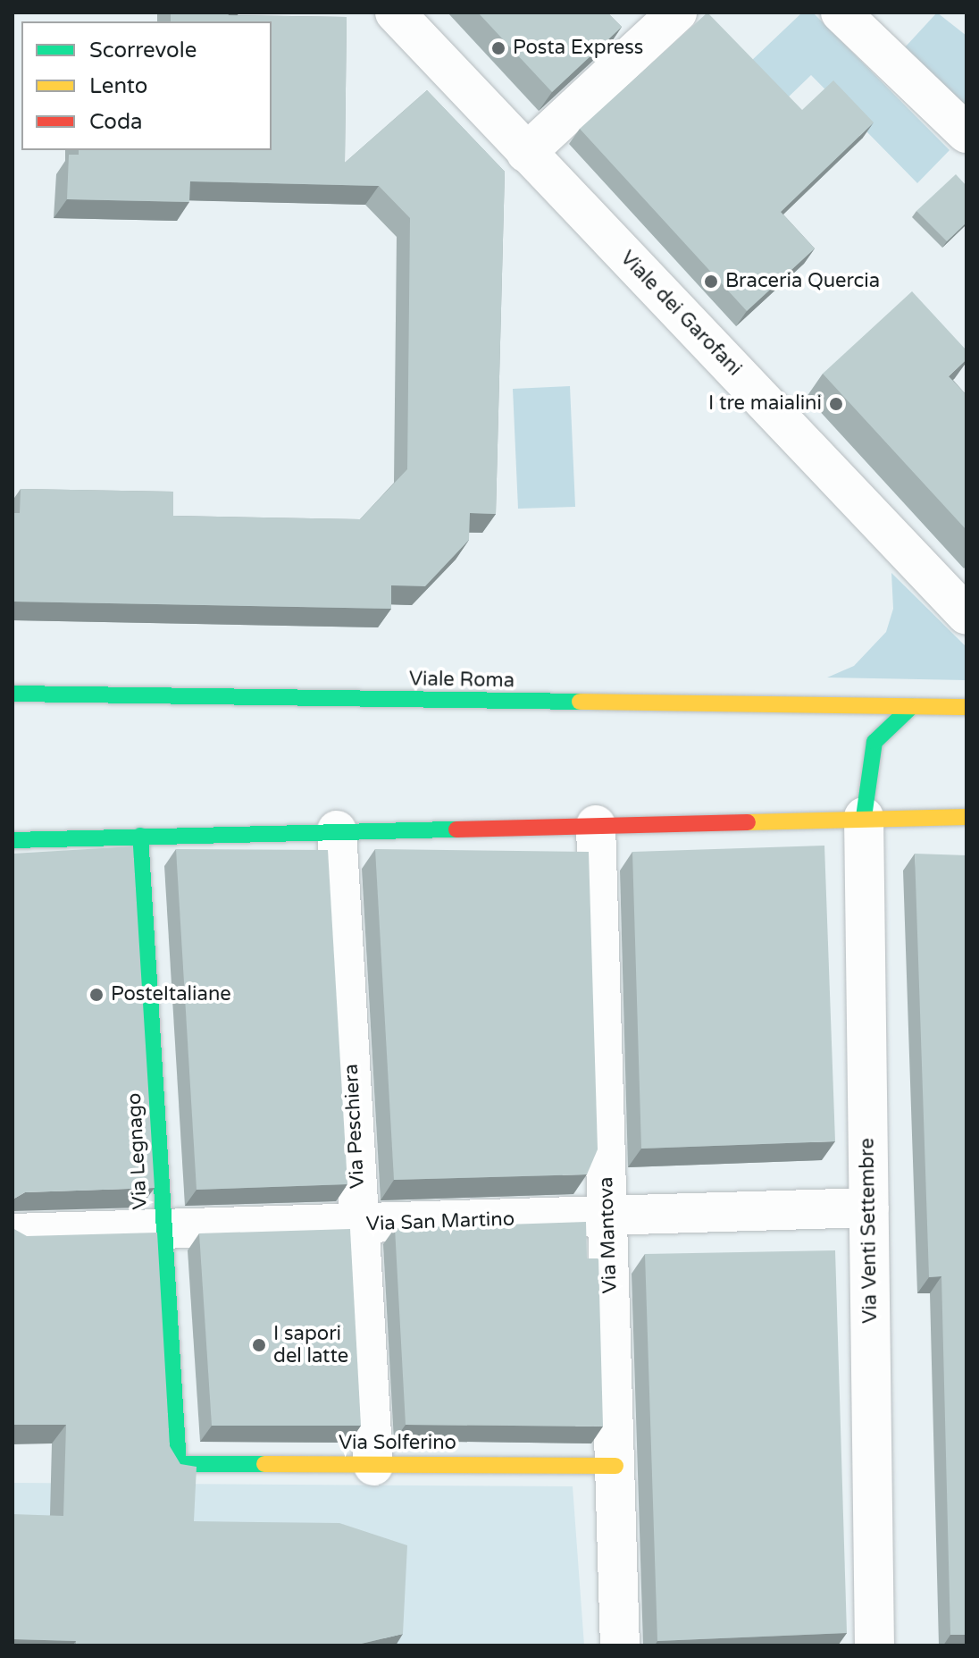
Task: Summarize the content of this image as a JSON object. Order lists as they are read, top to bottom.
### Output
{
  "streets": {
    "street": [
      "Viale dei Garofani",
      "Viale Roma",
      "Via Peschiera",
      "Via Legnago",
      "Via San Martino",
      "Via Venti Settembre",
      "Via Mantova",
      "Via Solferino"
    ]
  },
  "crossings": [
    ["Via Peschiera", "Via San Martino"],
    ["Via Peschiera", "Via Solferino"],
    ["Via Legnago", "Via San Martino"],
    ["Via Legnago", "Via Solferino"],
    ["Via San Martino", "Via Venti Settembre"],
    ["Via San Martino", "Via Mantova"],
    ["Via Mantova", "Via Solferino"]
  ],
  "places": [
    "Posta Express",
    "Braceria Quercia",
    "I tre maialini",
    "PosteItaliane",
    "I sapori del latte"
  ],
  "legend": ["Scorrevole", "Lento", "Coda"]
}
